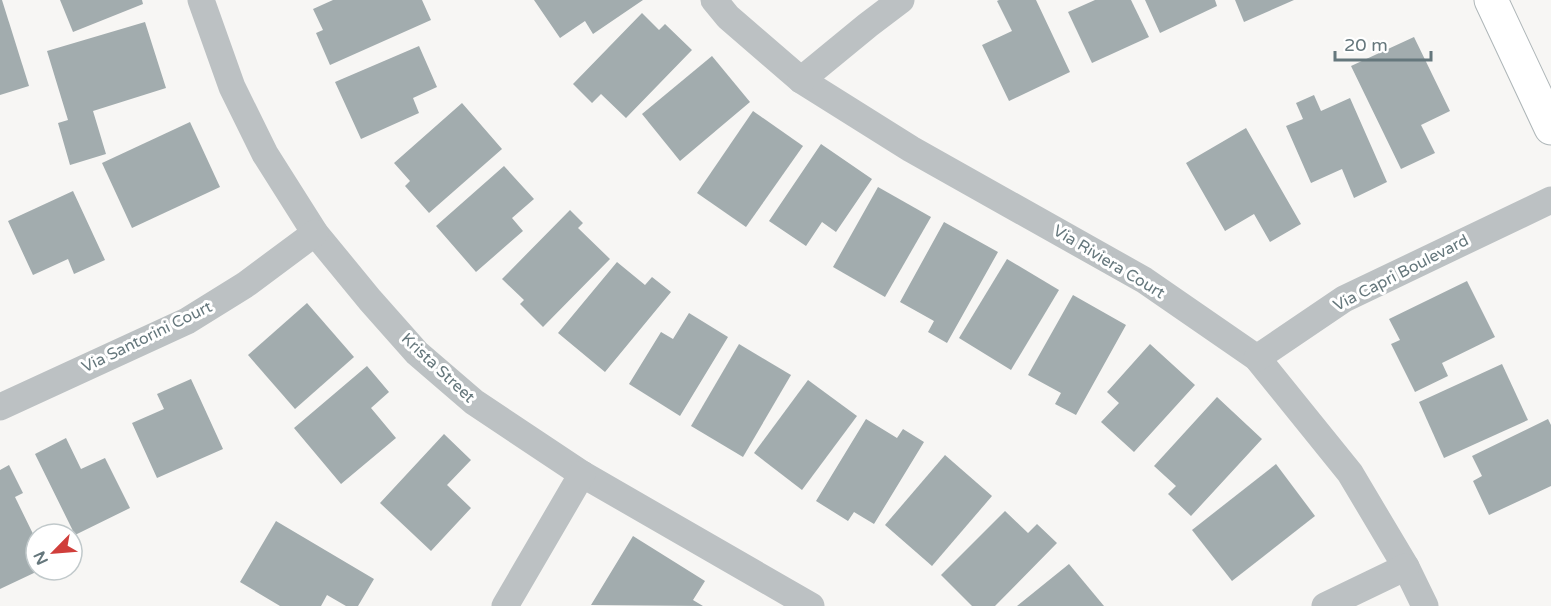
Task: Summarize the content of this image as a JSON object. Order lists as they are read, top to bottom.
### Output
{
  "streets": {
    "street": [
      "Via Riviera Court",
      "Via Capri Boulevard",
      "Via Santorini Court",
      "Krista Street"
    ]
  },
  "crossings": [
    ["Via Riviera Court", "Via Capri Boulevard"],
    ["Via Santorini Court", "Krista Street"]
  ],
  "scale_bar": "20 m",
  "north": "bottom left"
}
